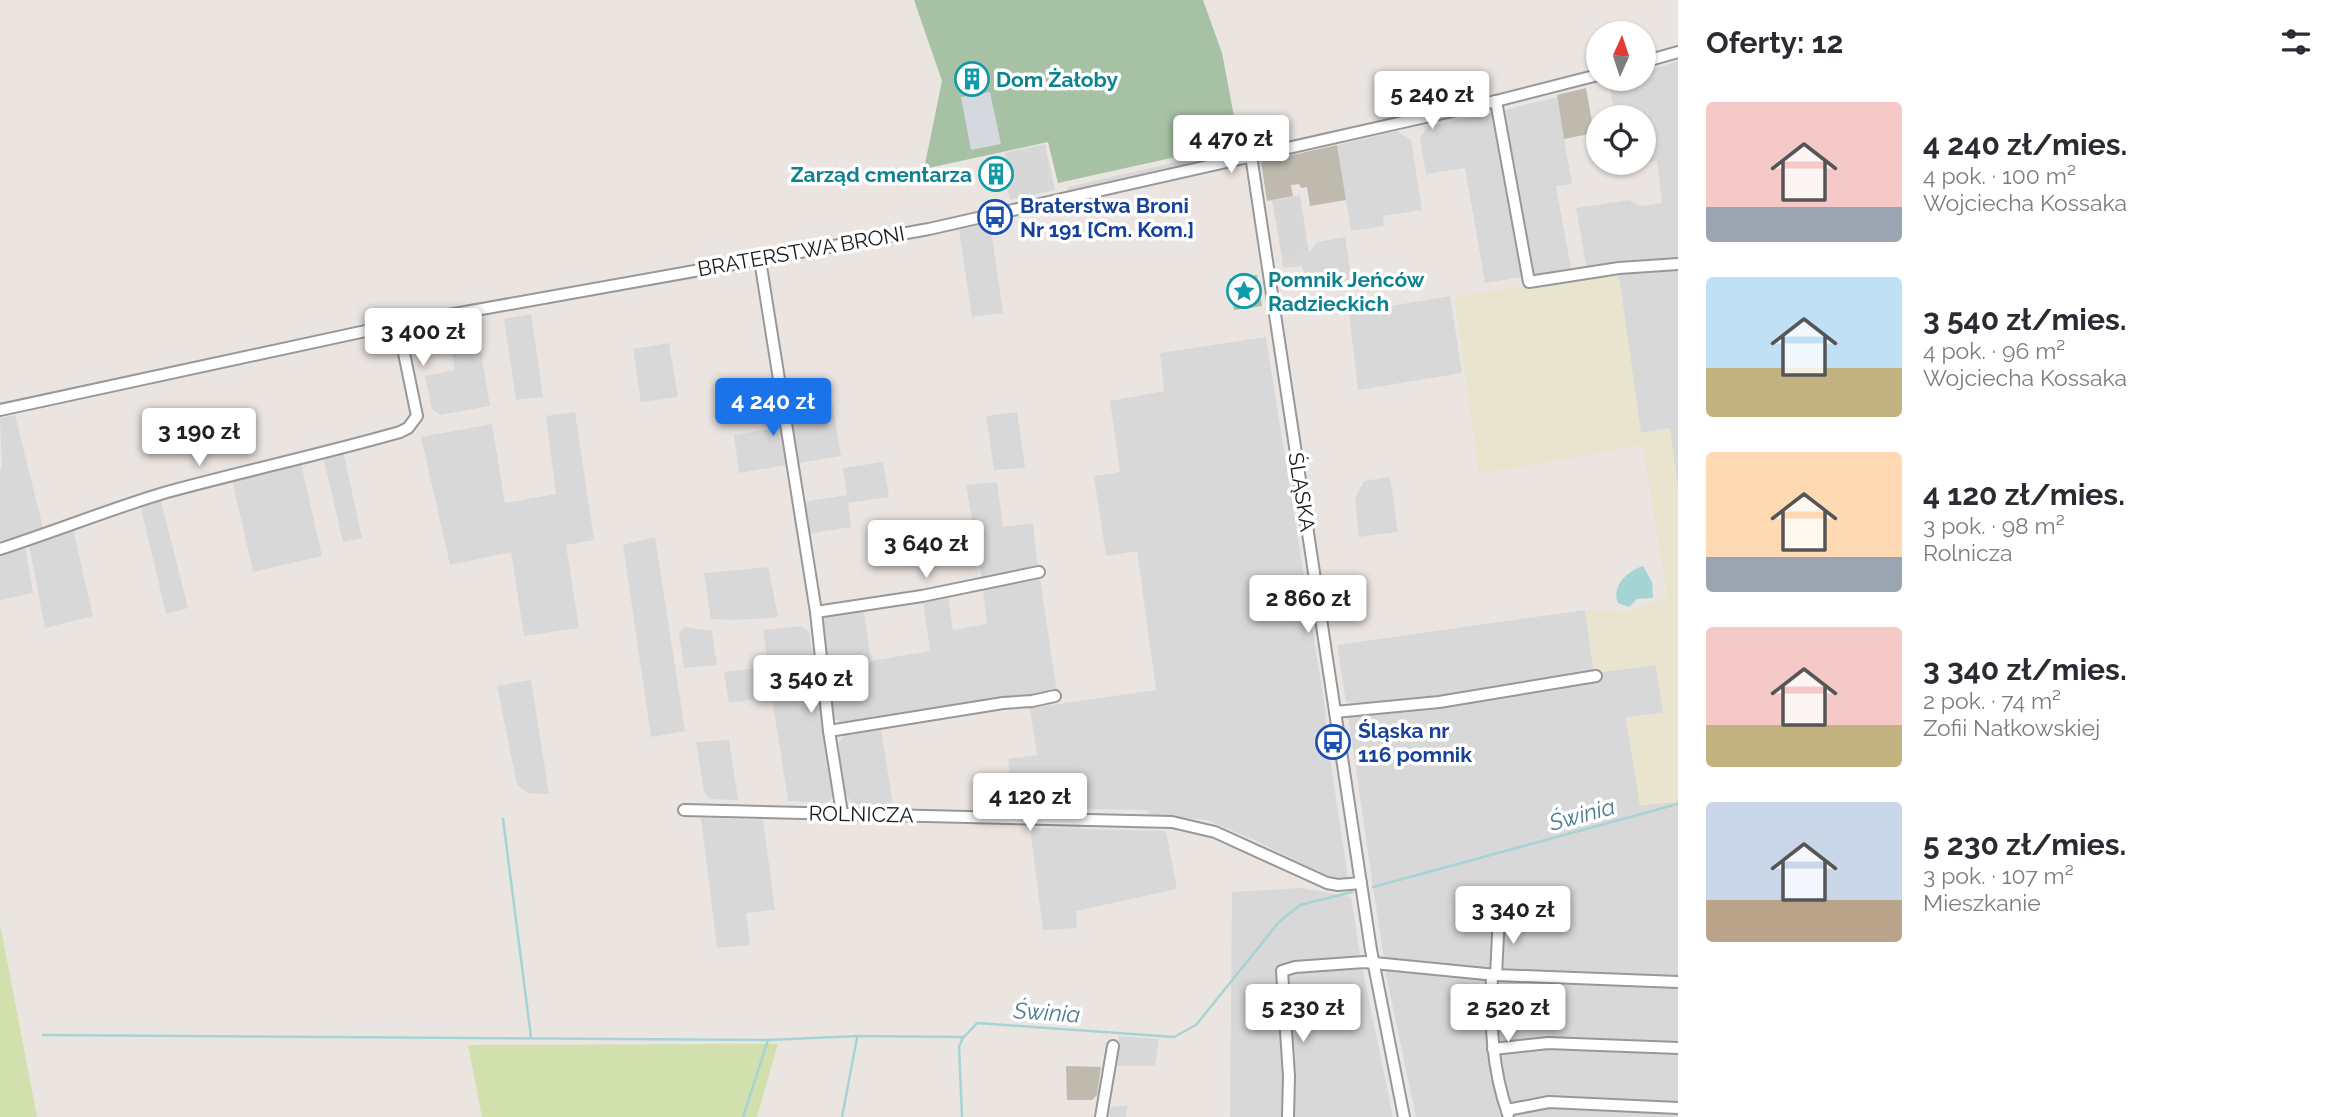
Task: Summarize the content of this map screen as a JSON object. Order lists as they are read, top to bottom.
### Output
{
  "streets": {
    "street": ["BRATERSTWA BRONI", "ŚLĄSKA", "ROLNICZA"]
  },
  "crossings": [
    ["BRATERSTWA BRONI", "ŚLĄSKA"],
    ["ŚLĄSKA", "ROLNICZA"]
  ],
  "water": ["Świnia"],
  "places": {
    "building": ["Dom Żałoby", "Zarząd cmentarza"],
    "bus stop": ["Braterstwa Broni Nr 191 [Cm. Kom.]", "Śląska nr 116 pomnik"],
    "place": ["Pomnik Jeńców Radzieckich"]
  },
  "north": "top",
  "page": {
    "heading": "Oferty: 12",
    "price": [
      "5 240 zł",
      "4 470 zł",
      "3 400 zł",
      "4 240 zł",
      "3 190 zł",
      "3 640 zł",
      "2 860 zł",
      "3 540 zł",
      "4 120 zł",
      "3 340 zł",
      "5 230 zł",
      "2 520 zł"
    ],
    "list": [
      {
        "name": "4 240 zł/mies.",
        "note": "4 pok. · 100 m² · Wojciecha Kossaka"
      },
      {
        "name": "3 540 zł/mies.",
        "note": "4 pok. · 96 m² · Wojciecha Kossaka"
      },
      {
        "name": "4 120 zł/mies.",
        "note": "3 pok. · 98 m² · Rolnicza"
      },
      {
        "name": "3 340 zł/mies.",
        "note": "2 pok. · 74 m² · Zofii Nałkowskiej"
      },
      {
        "name": "5 230 zł/mies.",
        "note": "3 pok. · 107 m² · Mieszkanie"
      }
    ]
  }
}
